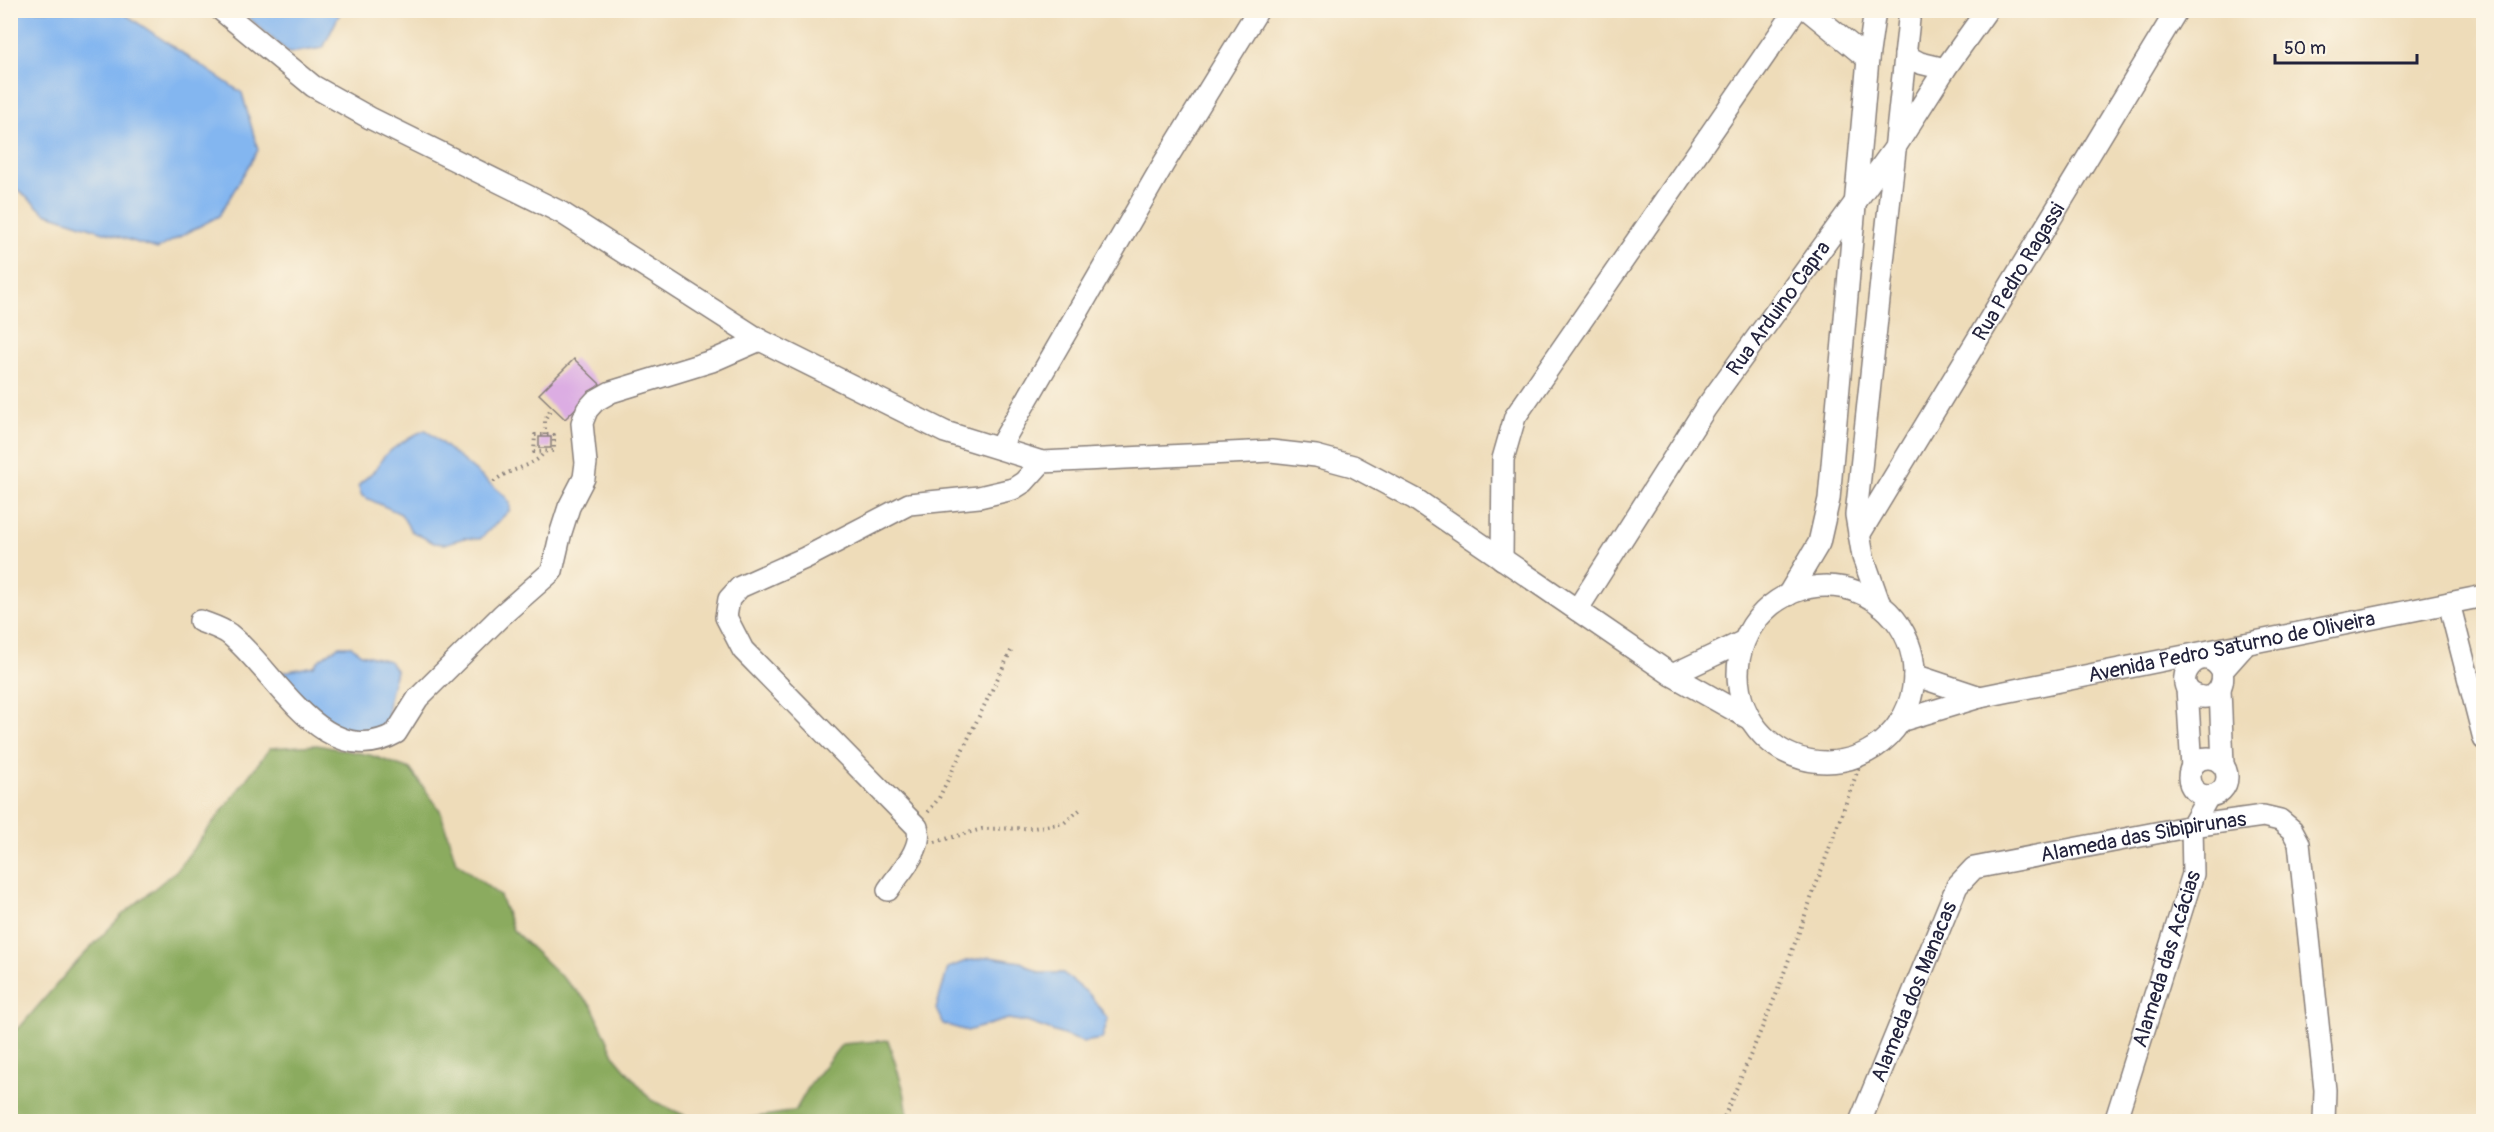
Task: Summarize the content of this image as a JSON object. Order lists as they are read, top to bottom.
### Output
{
  "streets": {
    "street": [
      "Rua Pedro Ragassi",
      "Rua Arduino Capra",
      "Avenida Pedro Saturno de Oliveira",
      "Alameda das Sibipirunas",
      "Alameda das Acácias",
      "Alameda dos Manacas"
    ]
  },
  "crossings": [
    ["Alameda das Sibipirunas", "Alameda das Acácias"],
    ["Alameda das Sibipirunas", "Alameda dos Manacas"]
  ],
  "scale_bar": "50 m"
}
